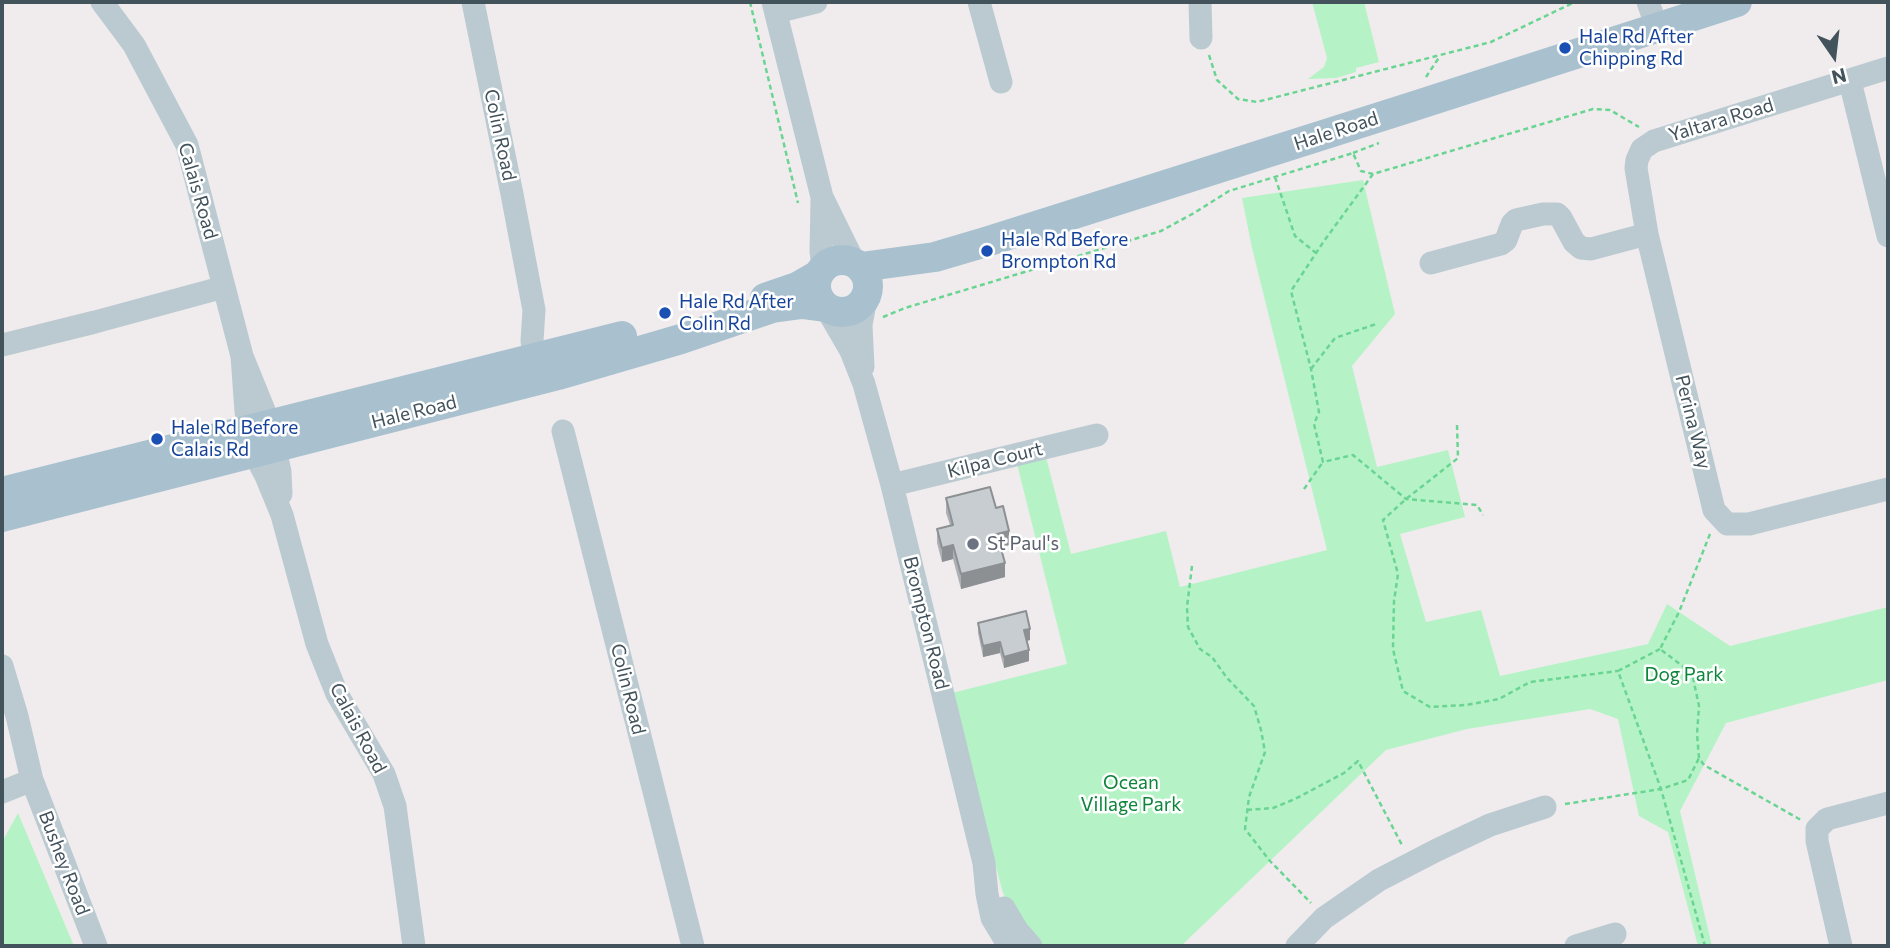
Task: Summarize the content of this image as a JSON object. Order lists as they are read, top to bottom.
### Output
{
  "streets": {
    "main road": ["Hale Road"],
    "street": [
      "Yaltara Road",
      "Colin Road",
      "Calais Road",
      "Perina Way",
      "Kilpa Court",
      "Brompton Road",
      "Bushey Road"
    ]
  },
  "crossings": [
    ["Yaltara Road", "Perina Way"],
    ["Hale Road", "Colin Road"],
    ["Hale Road", "Calais Road"],
    ["Hale Road", "Brompton Road"],
    ["Kilpa Court", "Brompton Road"]
  ],
  "parks": ["Dog Park", "Ocean Village Park"],
  "places": [
    "Hale Rd After Chipping Rd",
    "Hale Rd Before Brompton Rd",
    "Hale Rd After Colin Rd",
    "Hale Rd Before Calais Rd",
    "St Paul's"
  ],
  "north": "bottom"
}
